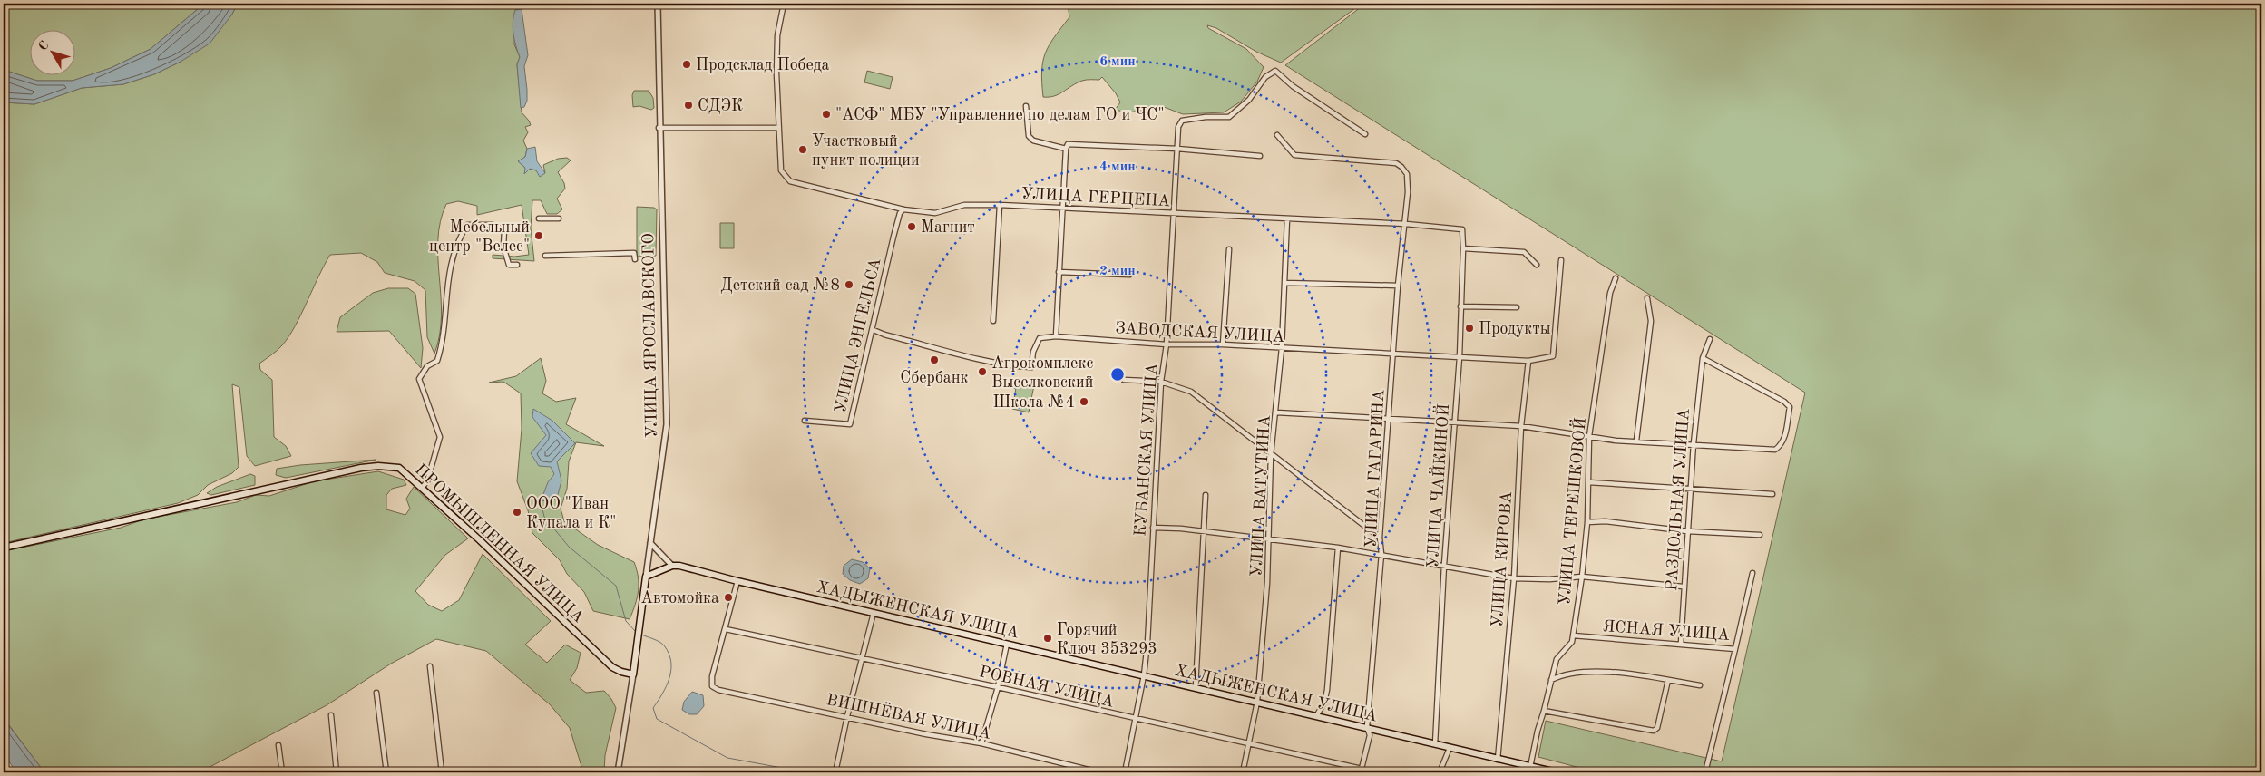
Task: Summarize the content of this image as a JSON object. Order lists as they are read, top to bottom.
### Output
{
  "streets": {
    "main road": ["УЛИЦА ЯРОСЛАВСКОГО", "ПРОМЫШЛЕННАЯ УЛИЦА", "ХАДЫЖЕНСКАЯ УЛИЦА"],
    "street": [
      "УЛИЦА ГЕРЦЕНА",
      "ЗАВОДСКАЯ УЛИЦА",
      "УЛИЦА ЭНГЕЛЬСА",
      "КУБАНСКАЯ УЛИЦА",
      "УЛИЦА ГАГАРИНА",
      "УЛИЦА ЧАЙКИНОЙ",
      "УЛИЦА ВАТУТИНА",
      "РАЗДОЛЬНАЯ УЛИЦА",
      "УЛИЦА ТЕРЕШКОВОЙ",
      "УЛИЦА КИРОВА",
      "ЯСНАЯ УЛИЦА",
      "РОВНАЯ УЛИЦА",
      "ВИШНЁВАЯ УЛИЦА"
    ]
  },
  "crossings": [
    ["УЛИЦА ГЕРЦЕНА", "УЛИЦА ЭНГЕЛЬСА"],
    ["УЛИЦА ГЕРЦЕНА", "КУБАНСКАЯ УЛИЦА"],
    ["УЛИЦА ГЕРЦЕНА", "УЛИЦА ГАГАРИНА"],
    ["УЛИЦА ГЕРЦЕНА", "УЛИЦА ЧАЙКИНОЙ"],
    ["УЛИЦА ГЕРЦЕНА", "УЛИЦА ВАТУТИНА"],
    ["ЗАВОДСКАЯ УЛИЦА", "УЛИЦА ЭНГЕЛЬСА"],
    ["ЗАВОДСКАЯ УЛИЦА", "КУБАНСКАЯ УЛИЦА"],
    ["ЗАВОДСКАЯ УЛИЦА", "УЛИЦА ГАГАРИНА"],
    ["ЗАВОДСКАЯ УЛИЦА", "УЛИЦА ЧАЙКИНОЙ"],
    ["ЗАВОДСКАЯ УЛИЦА", "УЛИЦА ВАТУТИНА"],
    ["ЗАВОДСКАЯ УЛИЦА", "УЛИЦА КИРОВА"],
    ["УЛИЦА ЯРОСЛАВСКОГО", "ПРОМЫШЛЕННАЯ УЛИЦА"],
    ["КУБАНСКАЯ УЛИЦА", "ХАДЫЖЕНСКАЯ УЛИЦА"],
    ["КУБАНСКАЯ УЛИЦА", "РОВНАЯ УЛИЦА"],
    ["УЛИЦА ГАГАРИНА", "ХАДЫЖЕНСКАЯ УЛИЦА"],
    ["УЛИЦА ГАГАРИНА", "РОВНАЯ УЛИЦА"],
    ["УЛИЦА ЧАЙКИНОЙ", "ХАДЫЖЕНСКАЯ УЛИЦА"],
    ["УЛИЦА ВАТУТИНА", "ХАДЫЖЕНСКАЯ УЛИЦА"],
    ["УЛИЦА ВАТУТИНА", "РОВНАЯ УЛИЦА"],
    ["РАЗДОЛЬНАЯ УЛИЦА", "ЯСНАЯ УЛИЦА"],
    ["УЛИЦА ТЕРЕШКОВОЙ", "ХАДЫЖЕНСКАЯ УЛИЦА"],
    ["УЛИЦА ТЕРЕШКОВОЙ", "ЯСНАЯ УЛИЦА"],
    ["УЛИЦА КИРОВА", "ХАДЫЖЕНСКАЯ УЛИЦА"],
    ["РОВНАЯ УЛИЦА", "ВИШНЁВАЯ УЛИЦА"]
  ],
  "places": [
    "Продсклад Победа",
    "СДЭК",
    "\"АСФ\" МБУ \"Управление по делам ГО и ЧС\"",
    "Участковый пункт полиции",
    "Магнит",
    "Мебельный центр \"Велес\"",
    "Детский сад №8",
    "Продукты",
    "Сбербанк",
    "Агрокомплекс Выселковский",
    "Школа №4",
    "ООО \"Иван Купала и К\"",
    "Автомойка",
    "Горячий Ключ 353293"
  ],
  "north": "top left",
  "rings": ["6 мин", "4 мин", "2 мин"]
}
